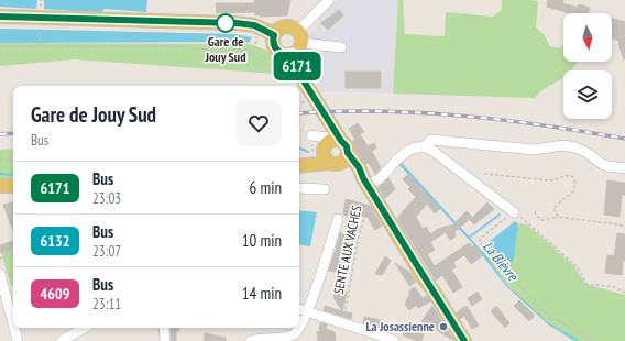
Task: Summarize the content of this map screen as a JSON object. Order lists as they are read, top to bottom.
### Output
{
  "streets": {
    "path": ["SENTE AUX VACHES"]
  },
  "water": ["La Bièvre"],
  "places": ["Gare de Jouy Sud", "La Josassienne"],
  "lines": ["bus line 6171"],
  "north": "bottom",
  "page": {
    "on_map": "6171",
    "heading": ["Gare de Jouy Sud", "Bus"],
    "list": [
      {
        "mark": "6171",
        "name": "Bus",
        "note": "23:03",
        "value": "6 min"
      },
      {
        "mark": "6132",
        "name": "Bus",
        "note": "23:07",
        "value": "10 min"
      },
      {
        "mark": "4609",
        "name": "Bus",
        "note": "23:11",
        "value": "14 min"
      }
    ]
  }
}
